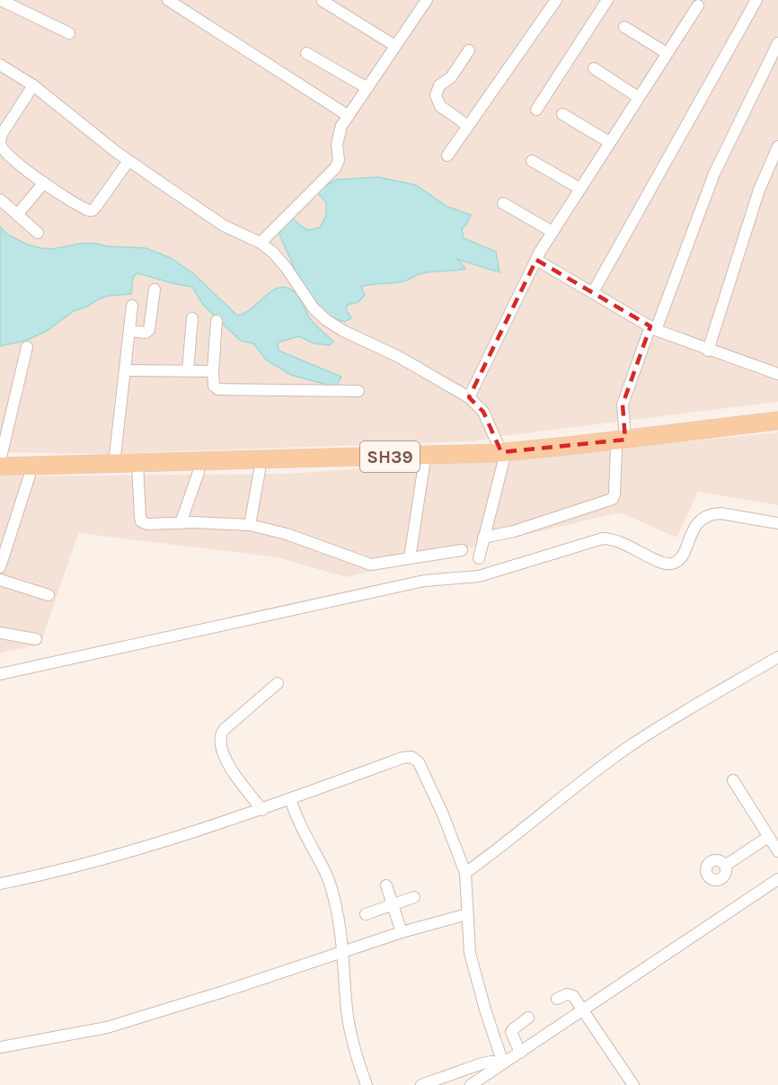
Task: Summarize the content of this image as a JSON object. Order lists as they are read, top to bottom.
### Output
{
  "streets": {
    "main road": ["SH39"]
  }
}
